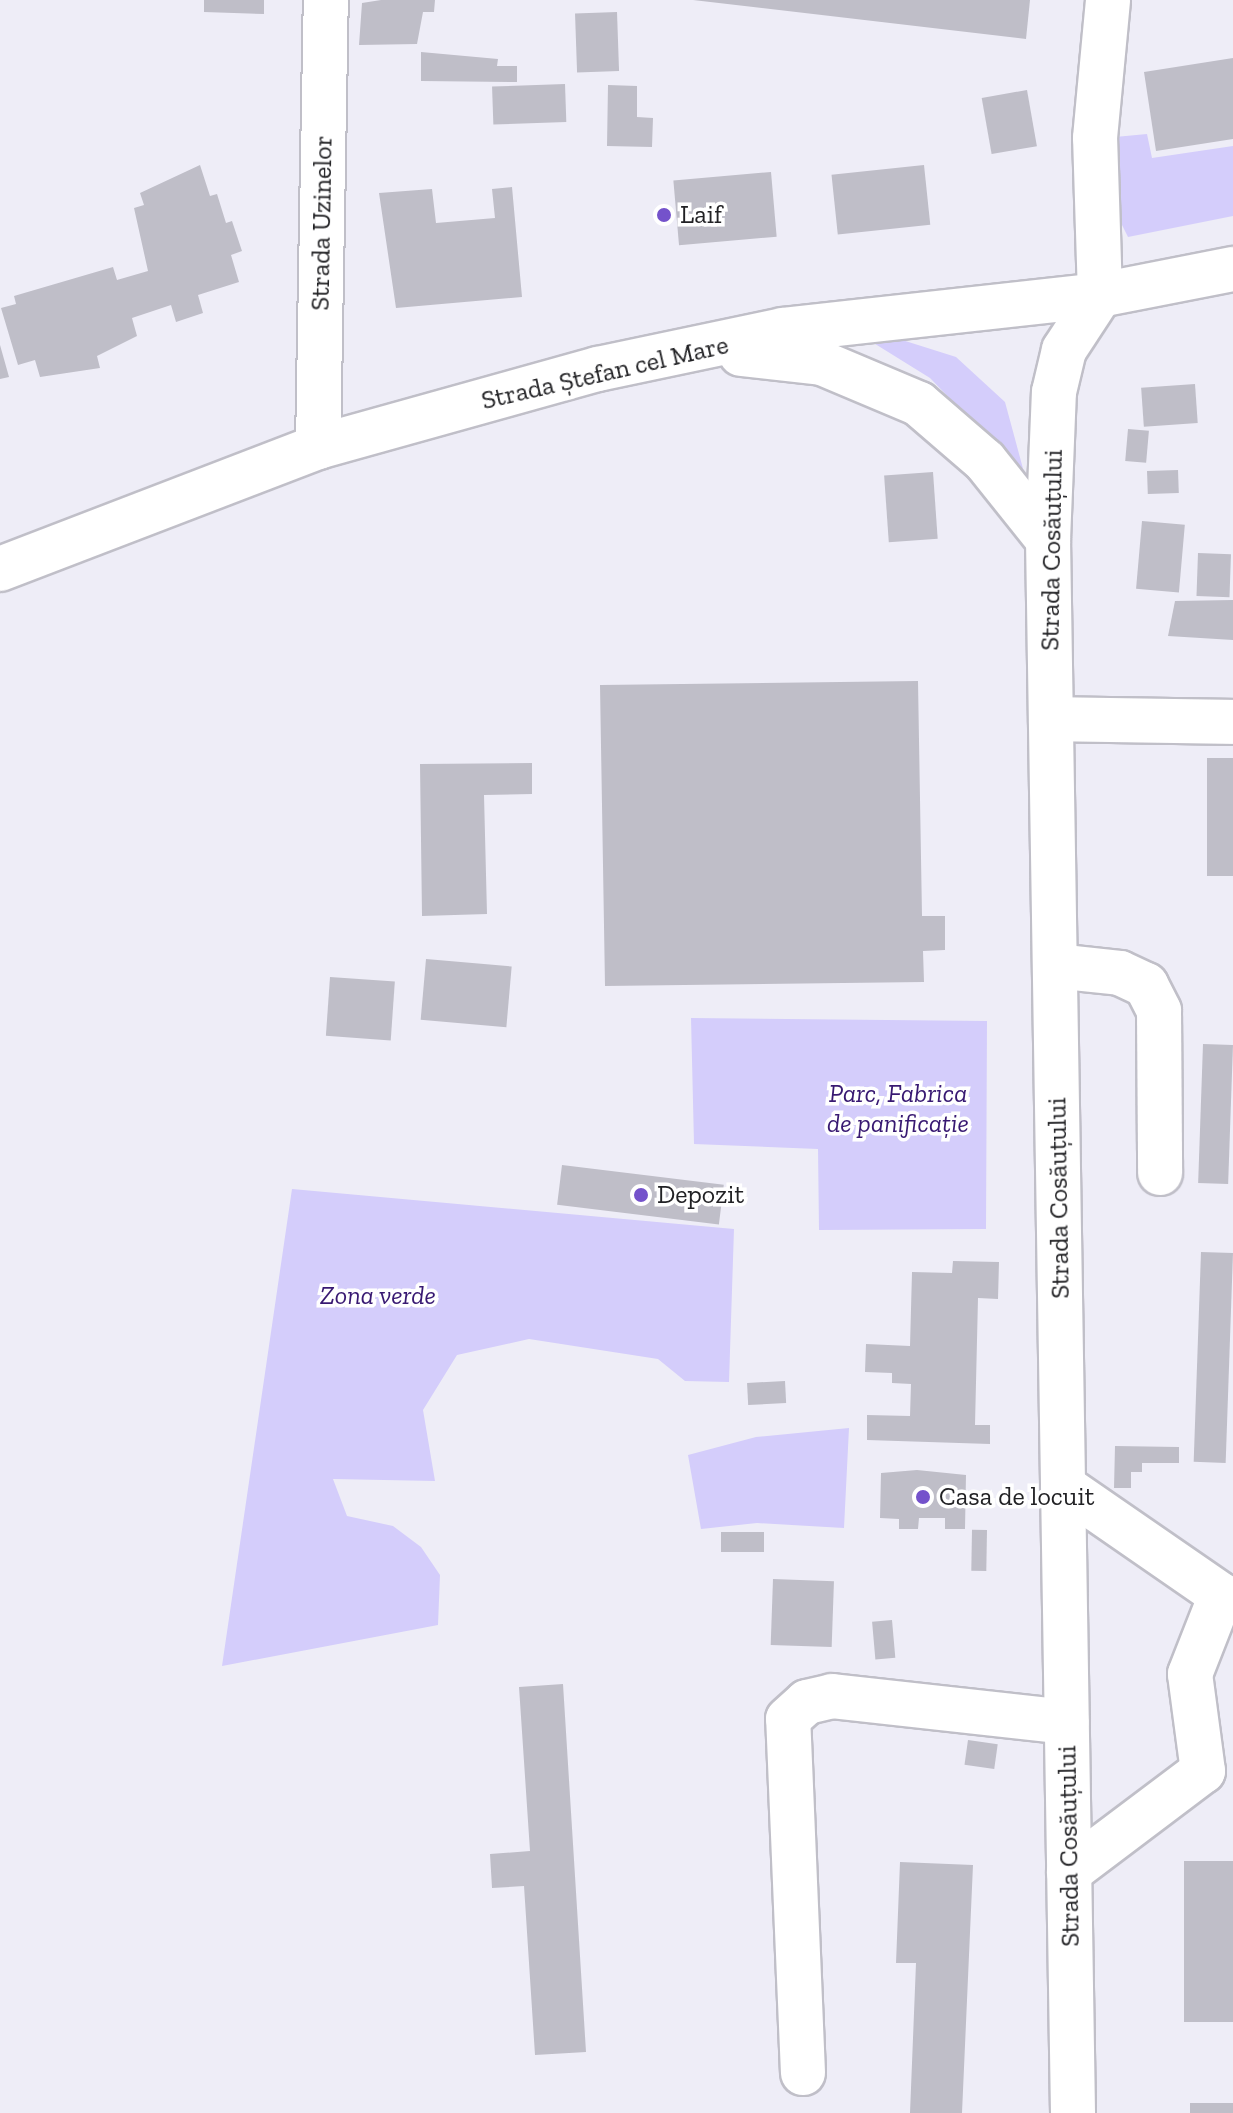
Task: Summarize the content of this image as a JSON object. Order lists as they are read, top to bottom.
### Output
{
  "streets": {
    "main road": ["Strada Uzinelor", "Strada Ștefan cel Mare", "Strada Cosăuțului"]
  },
  "crossings": [
    ["Strada Uzinelor", "Strada Ștefan cel Mare"],
    ["Strada Ștefan cel Mare", "Strada Cosăuțului"]
  ],
  "parks": ["Parc, Fabrica de panificație", "Zona verde"],
  "places": ["Laif", "Depozit", "Casa de locuit"]
}
